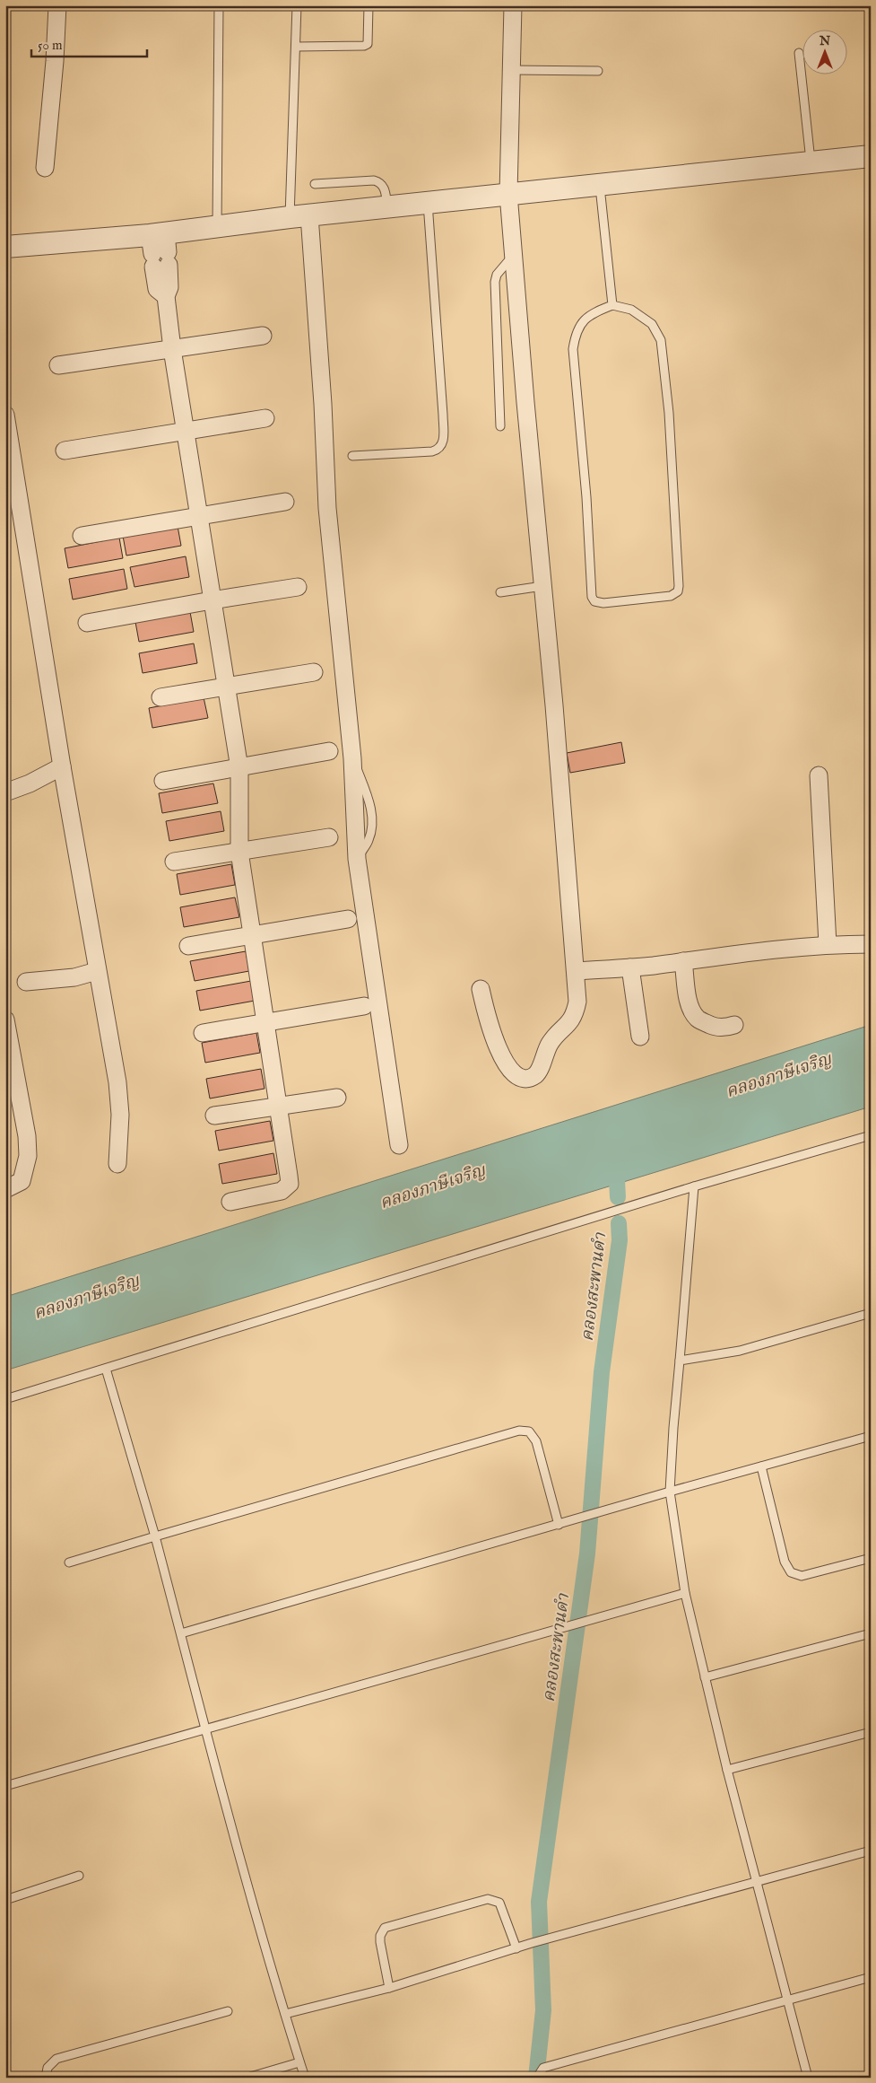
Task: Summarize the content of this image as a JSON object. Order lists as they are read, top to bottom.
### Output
{
  "water": ["คลองภาษีเจริญ", "คลองสะพานดำ"],
  "scale_bar": "50 m",
  "north": "top"
}
